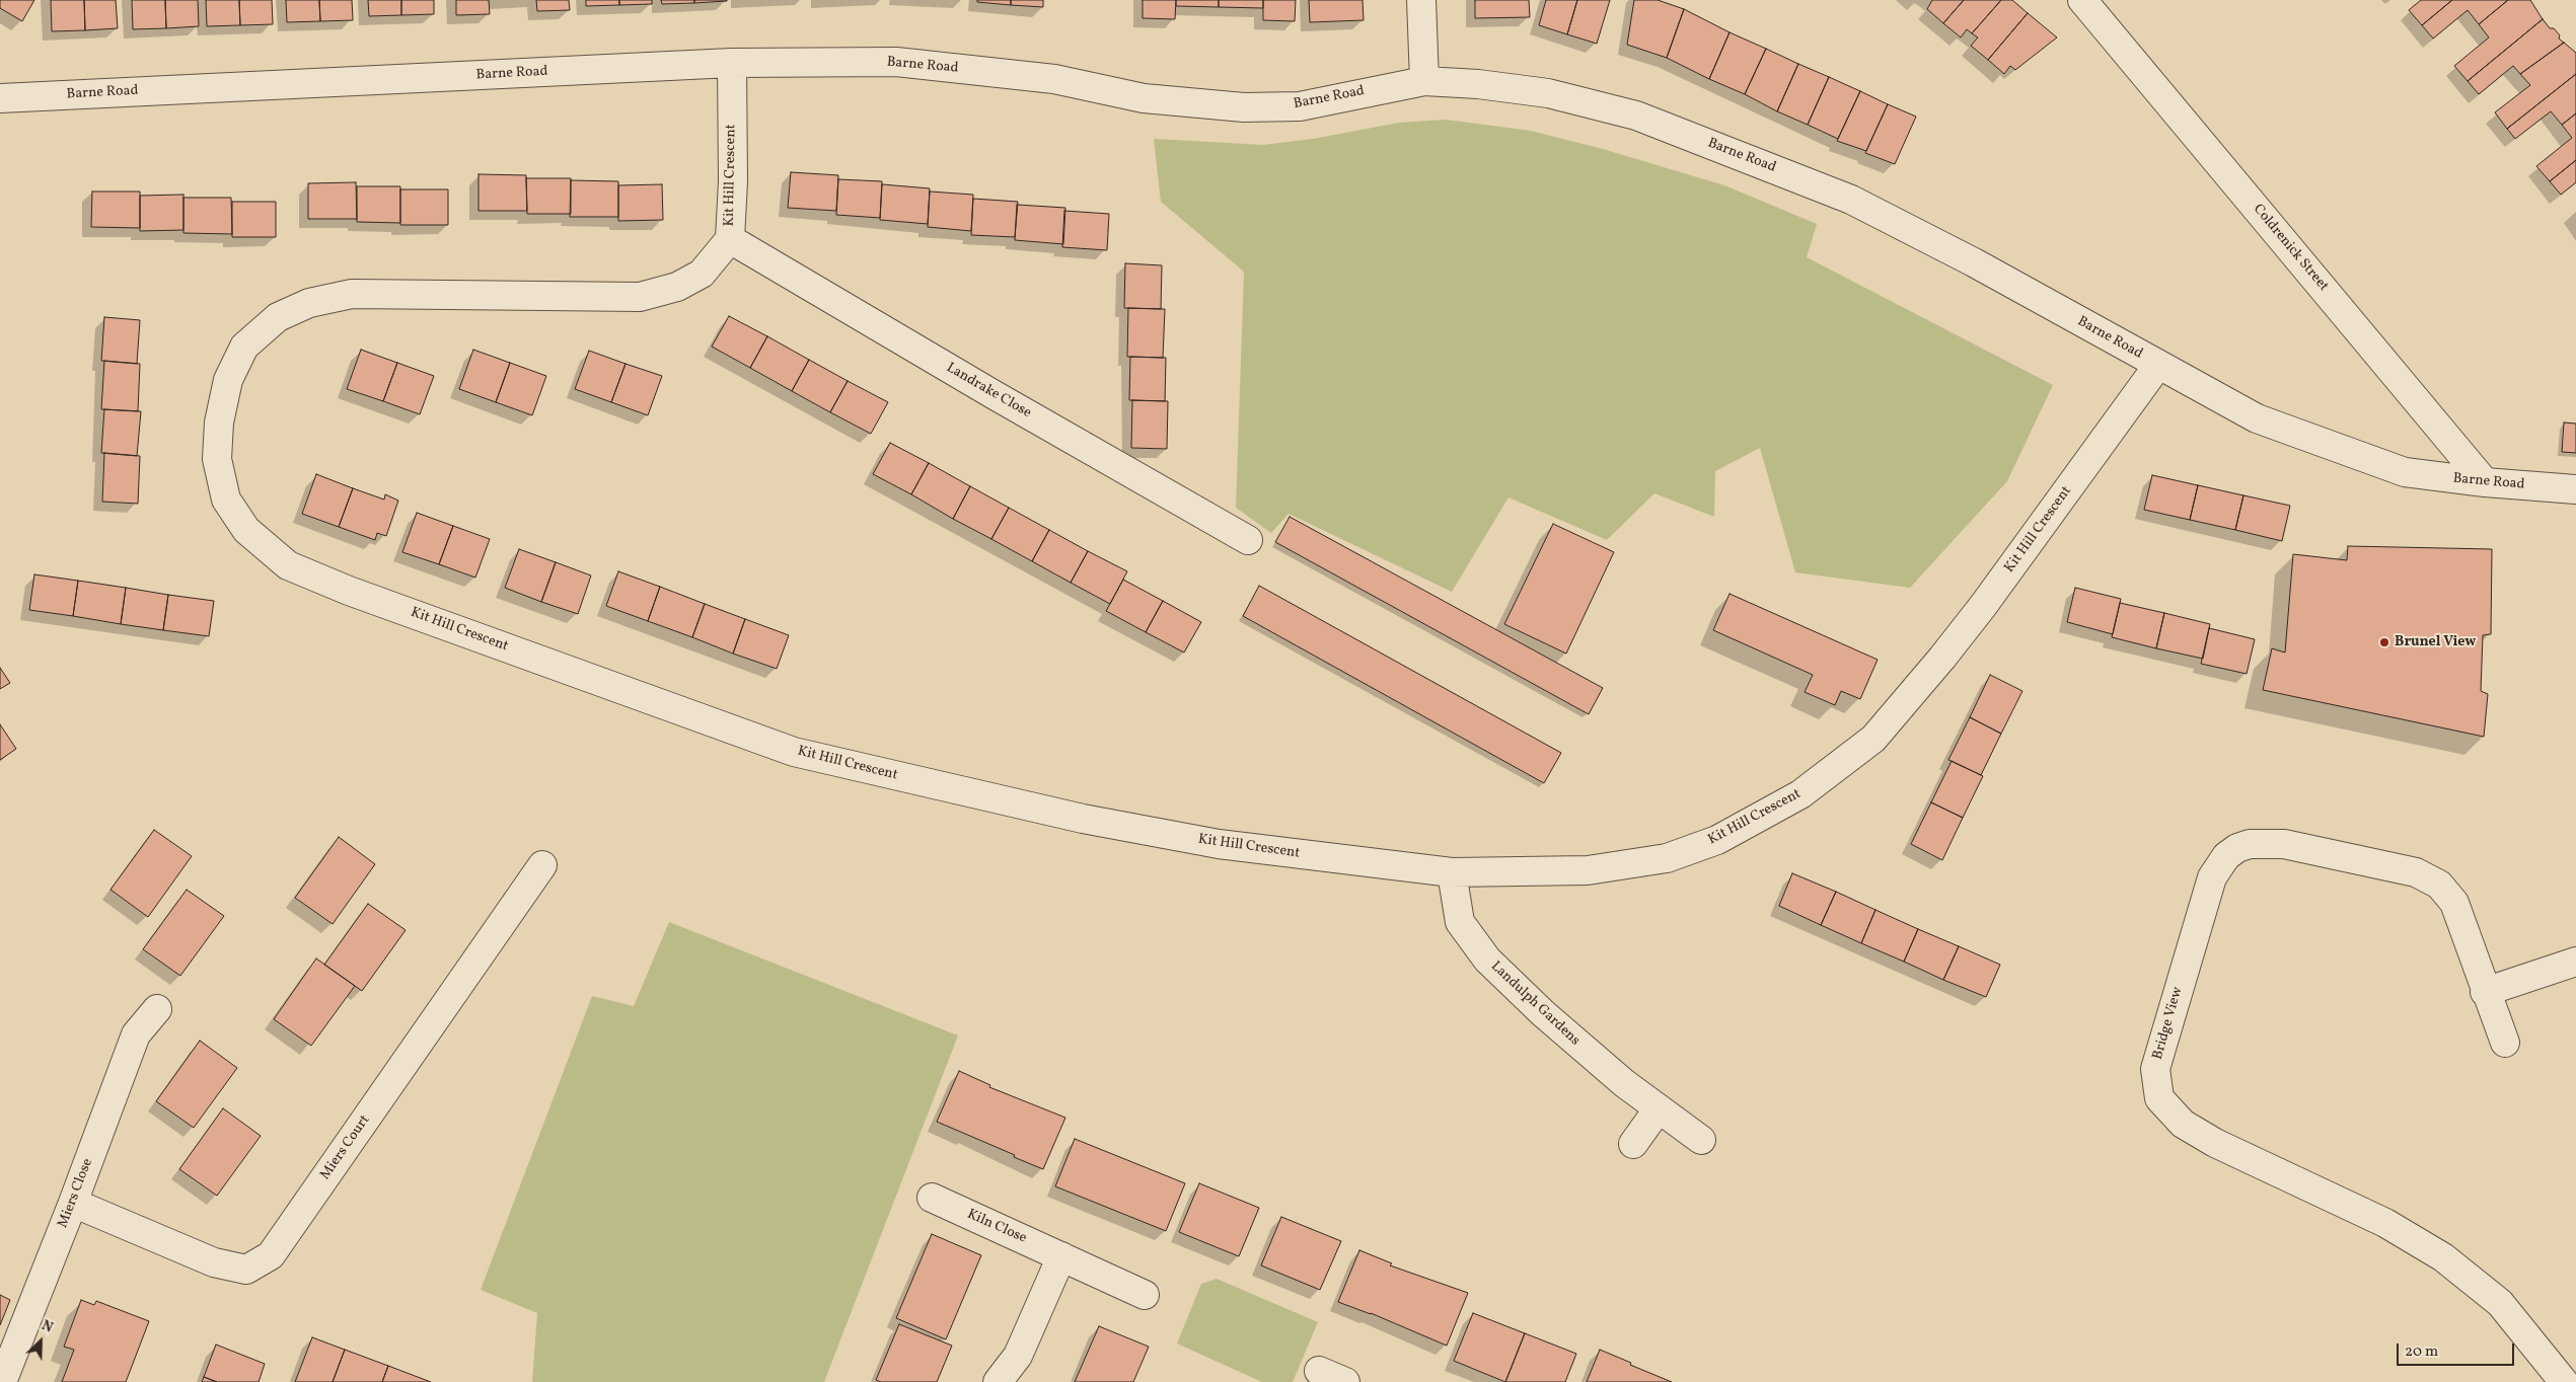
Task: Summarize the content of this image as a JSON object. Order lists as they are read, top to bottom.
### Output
{
  "streets": {
    "street": [
      "Barne Road",
      "Kit Hill Crescent",
      "Coldrenick Street",
      "Landrake Close",
      "Landulph Gardens",
      "Bridge View",
      "Miers Court",
      "Miers Close",
      "Kiln Close"
    ]
  },
  "crossings": [
    ["Barne Road", "Kit Hill Crescent"],
    ["Barne Road", "Coldrenick Street"],
    ["Kit Hill Crescent", "Landrake Close"],
    ["Kit Hill Crescent", "Landulph Gardens"],
    ["Miers Court", "Miers Close"]
  ],
  "places": ["Brunel View"],
  "scale_bar": "20 m",
  "north": "top right"
}
